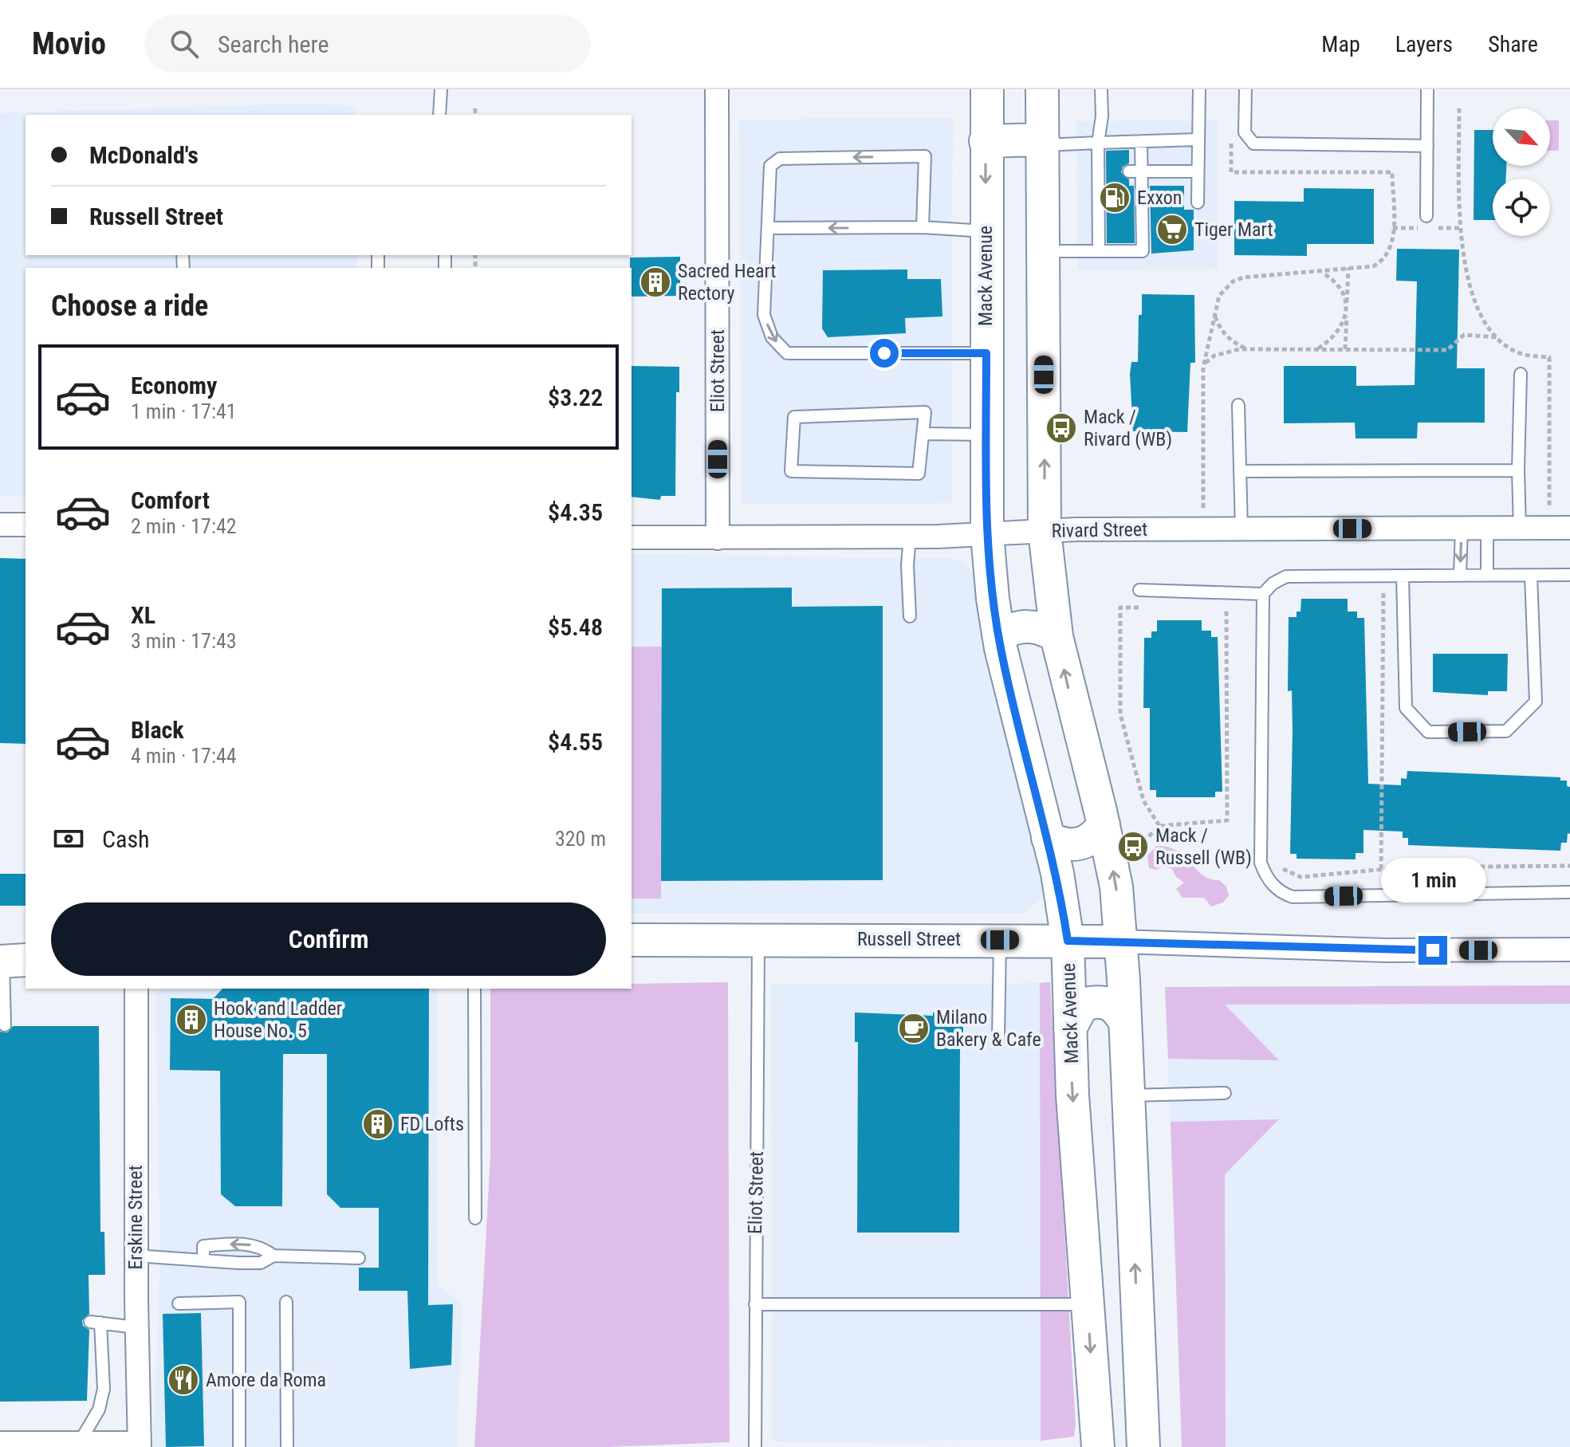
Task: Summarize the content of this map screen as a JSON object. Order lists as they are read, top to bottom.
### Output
{
  "streets": {
    "main road": ["Mack Avenue", "Russell Street"],
    "street": ["Eliot Street", "Rivard Street", "Erskine Street"]
  },
  "crossings": [
    ["Mack Avenue", "Rivard Street"],
    ["Mack Avenue", "Russell Street"],
    ["Eliot Street", "Rivard Street"],
    ["Eliot Street", "Russell Street"]
  ],
  "places": {
    "fuel station": ["Exxon"],
    "supermarket": ["Tiger Mart"],
    "building": ["Sacred Heart Rectory", "Hook and Ladder House No. 5", "FD Lofts"],
    "bus stop": ["Mack / Rivard (WB)", "Mack / Russell (WB)"],
    "cafe": ["Milano Bakery & Cafe"],
    "restaurant": ["Amore da Roma"]
  },
  "north": "bottom right",
  "page": {
    "header": "Movio",
    "search": "Search here",
    "nav": ["Map", "Layers", "Share"],
    "banner": ["McDonald's", "Russell Street"],
    "heading": "Choose a ride",
    "list": [
      {
        "name": "Economy",
        "note": "1 min · 17:41",
        "value": "$3.22"
      },
      {
        "name": "Comfort",
        "note": "2 min · 17:42",
        "value": "$4.35"
      },
      {
        "name": "XL",
        "note": "3 min · 17:43",
        "value": "$5.48"
      },
      {
        "name": "Black",
        "note": "4 min · 17:44",
        "value": "$4.55"
      }
    ],
    "pay": ["Cash", "320 m"],
    "bubble": "1 min",
    "buttons": "Confirm"
  }
}
